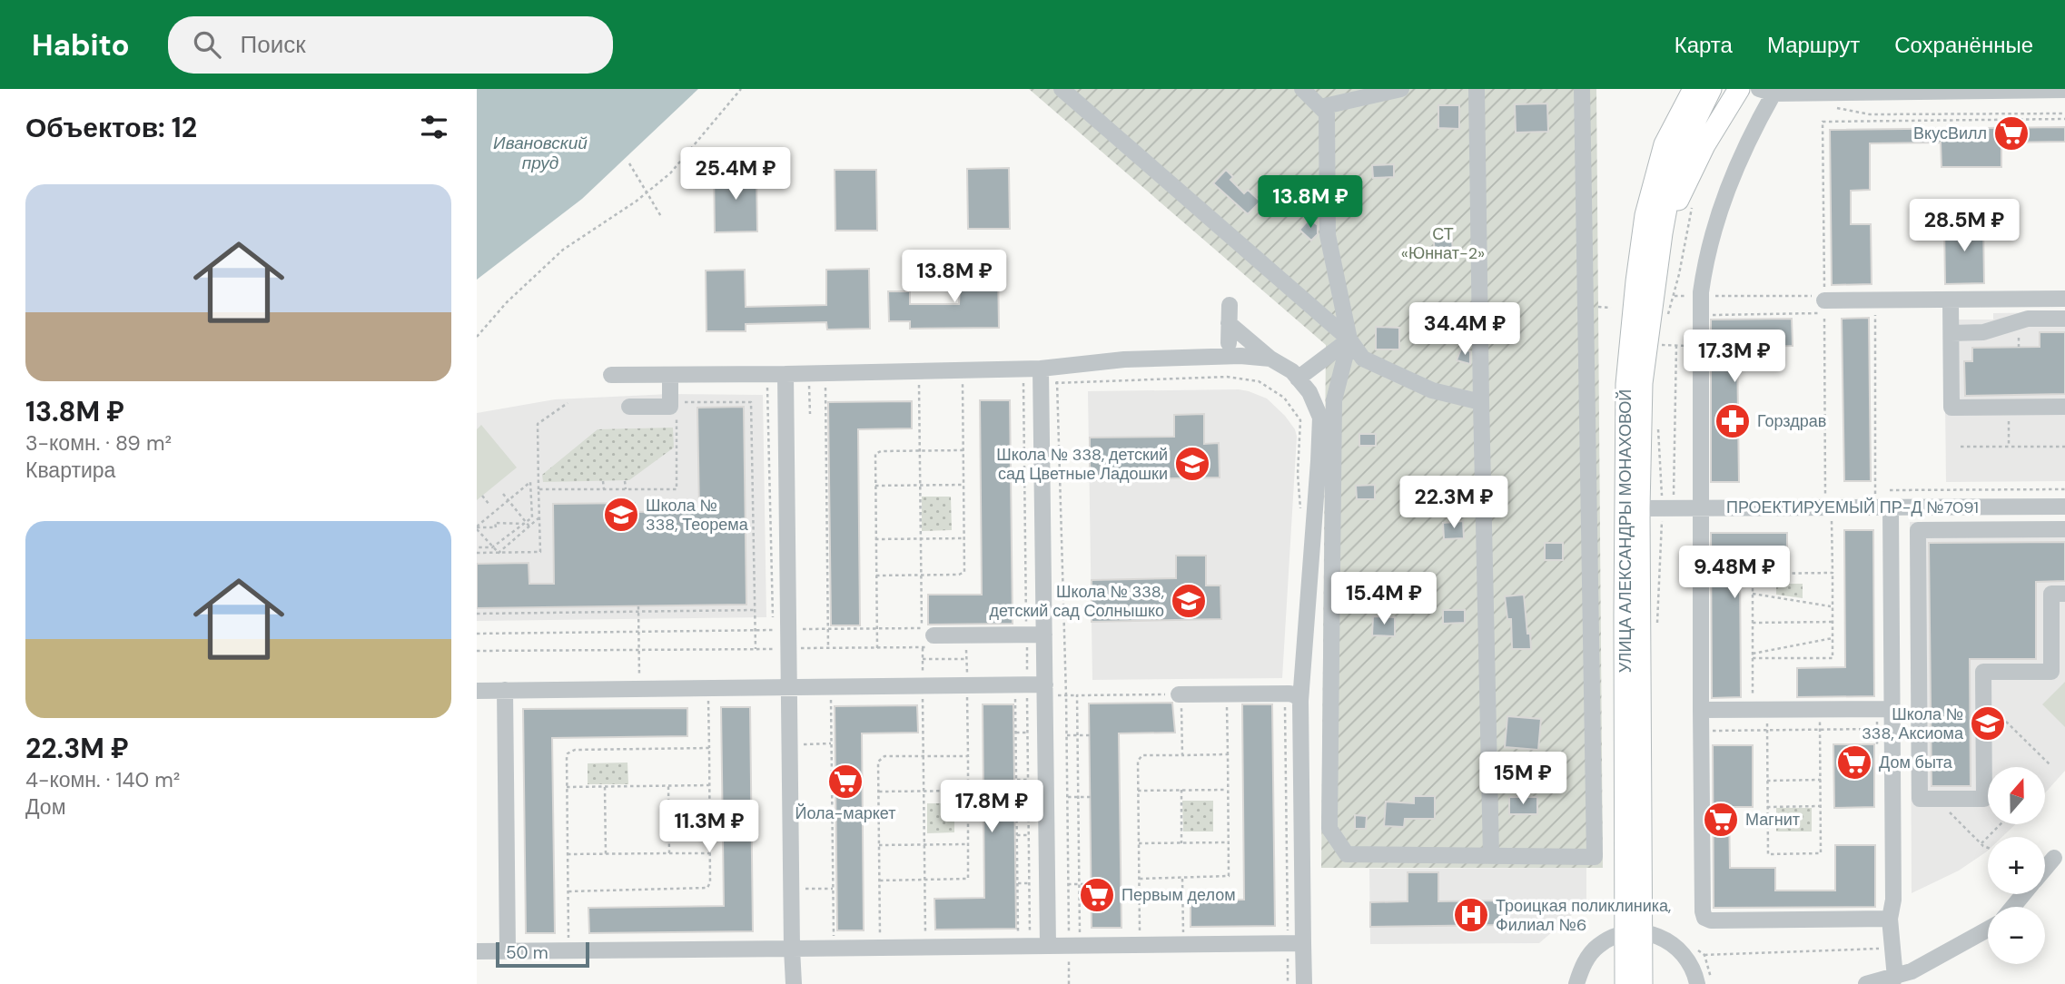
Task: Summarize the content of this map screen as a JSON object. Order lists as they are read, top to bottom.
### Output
{
  "streets": {
    "main road": ["УЛИЦА АЛЕКСАНДРЫ МОНАХОВОЙ"],
    "street": ["ПРОЕКТИРУЕМЫЙ ПР-Д №7091"]
  },
  "crossings": [
    ["ПРОЕКТИРУЕМЫЙ ПР-Д №7091", "УЛИЦА АЛЕКСАНДРЫ МОНАХОВОЙ"]
  ],
  "water": ["Ивановский пруд"],
  "parks": ["СТ «Юннат-2»"],
  "places": {
    "supermarket": [
      "ВкусВилл",
      "Дом быта",
      "Йола-маркет",
      "Магнит",
      "Первым делом"
    ],
    "pharmacy": ["Горздрав"],
    "school or university": [
      "Школа № 338, детский сад Цветные Ладошки",
      "Школа № 338, Теорема",
      "Школа № 338, детский сад Солнышко",
      "Школа № 338, Аксиома"
    ],
    "hospital": ["Троицкая поликлиника, Филиал №6"]
  },
  "scale_bar": "50 m",
  "north": "top",
  "page": {
    "header": "Habito",
    "search": "Поиск",
    "nav": ["Карта", "Маршрут", "Сохранённые"],
    "heading": "Объектов: 12",
    "price": [
      "25.4M ₽",
      "13.8M ₽",
      "28.5M ₽",
      "13.8M ₽",
      "34.4M ₽",
      "17.3M ₽",
      "22.3M ₽",
      "9.48M ₽",
      "15.4M ₽",
      "15M ₽",
      "17.8M ₽",
      "11.3M ₽"
    ],
    "list": [
      {
        "name": "13.8M ₽",
        "note": "3-комн. · 89 m² · Квартира"
      },
      {
        "name": "22.3M ₽",
        "note": "4-комн. · 140 m² · Дом"
      }
    ],
    "map_buttons": ["+", "−"],
    "scale": "50 m"
  }
}
